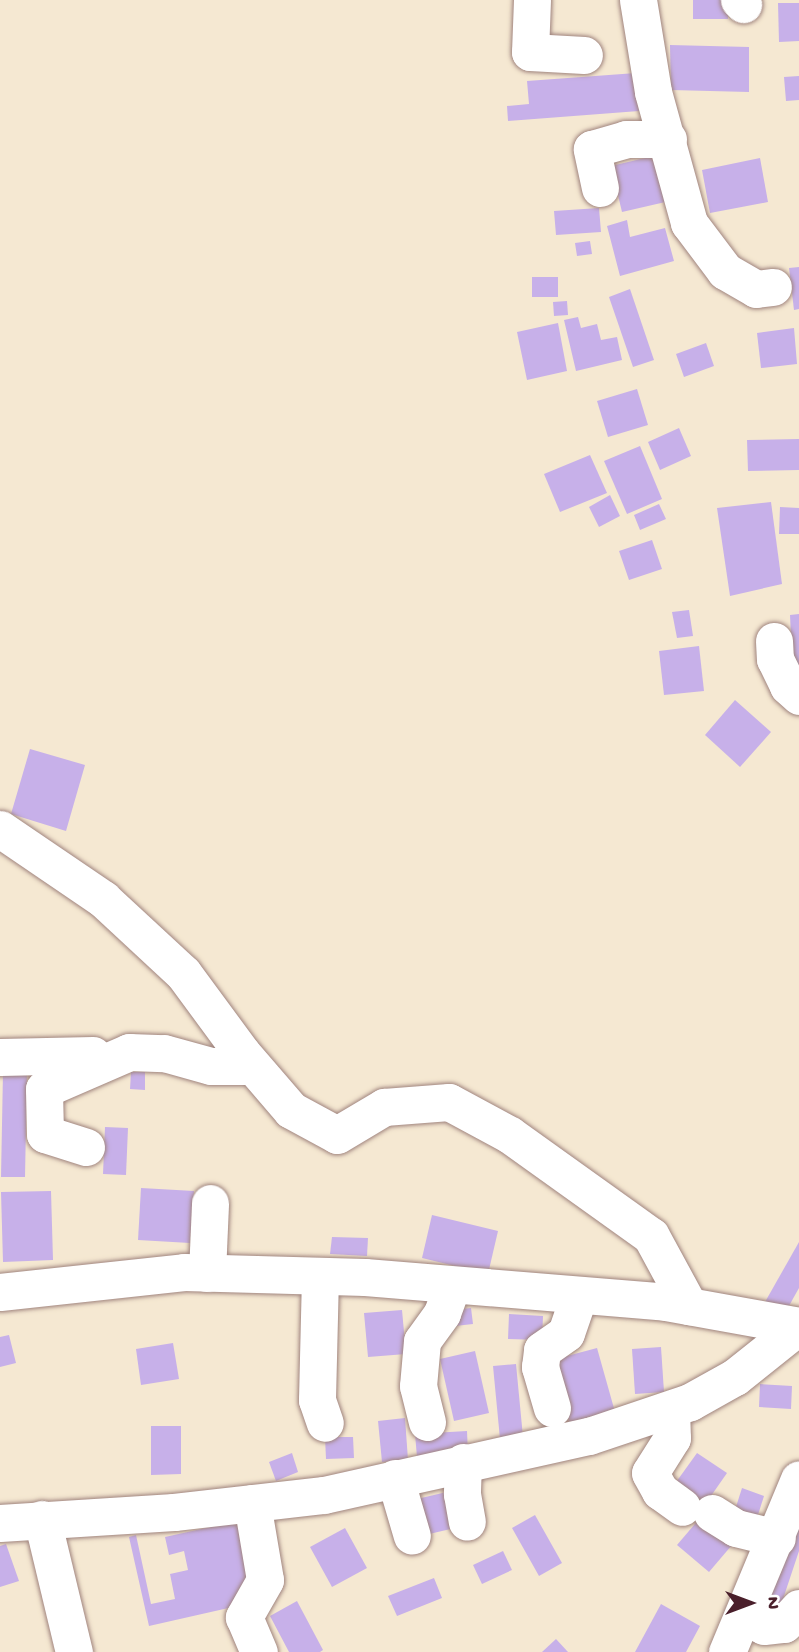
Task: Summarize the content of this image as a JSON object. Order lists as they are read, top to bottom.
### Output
{
  "north": "right"
}
